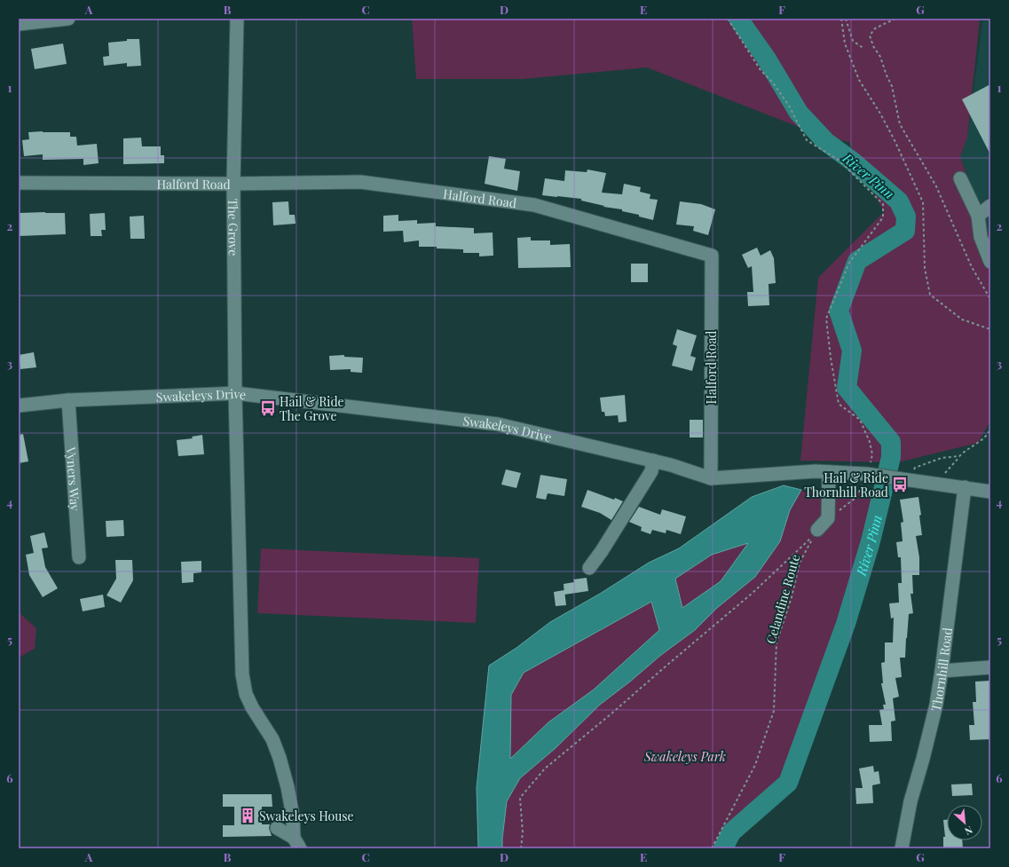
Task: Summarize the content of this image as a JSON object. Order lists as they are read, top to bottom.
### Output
{
  "streets": {
    "street": [
      "Halford Road",
      "The Grove",
      "Swakeleys Drive",
      "Vyners Way",
      "Thornhill Road"
    ],
    "path": ["Celandine Route"]
  },
  "crossings": [
    ["Halford Road", "The Grove"],
    ["Halford Road", "Swakeleys Drive"],
    ["The Grove", "Swakeleys Drive"],
    ["Swakeleys Drive", "Vyners Way"],
    ["Swakeleys Drive", "Thornhill Road"]
  ],
  "water": ["River Pinn"],
  "parks": ["Swakeleys Park"],
  "places": {
    "bus stop": ["Hail & Ride The Grove", "Hail & Ride Thornhill Road"],
    "building": ["Swakeleys House"]
  },
  "north": "bottom right",
  "grid": {
    "columns": [
      "A",
      "B",
      "C",
      "D",
      "E",
      "F",
      "G"
    ],
    "rows": [
      "1",
      "2",
      "3",
      "4",
      "5",
      "6"
    ]
  }
}
